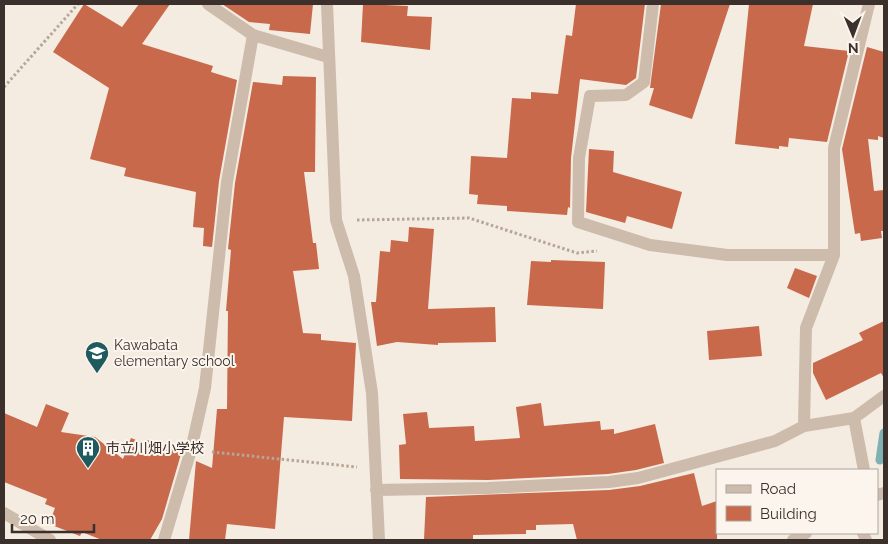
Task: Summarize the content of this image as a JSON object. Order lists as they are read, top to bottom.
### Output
{
  "places": {
    "school or university": ["Kawabata elementary school"],
    "building": ["市立川畑小学校"]
  },
  "legend": ["Road", "Building"],
  "scale_bar": "20 m",
  "north": "bottom"
}
